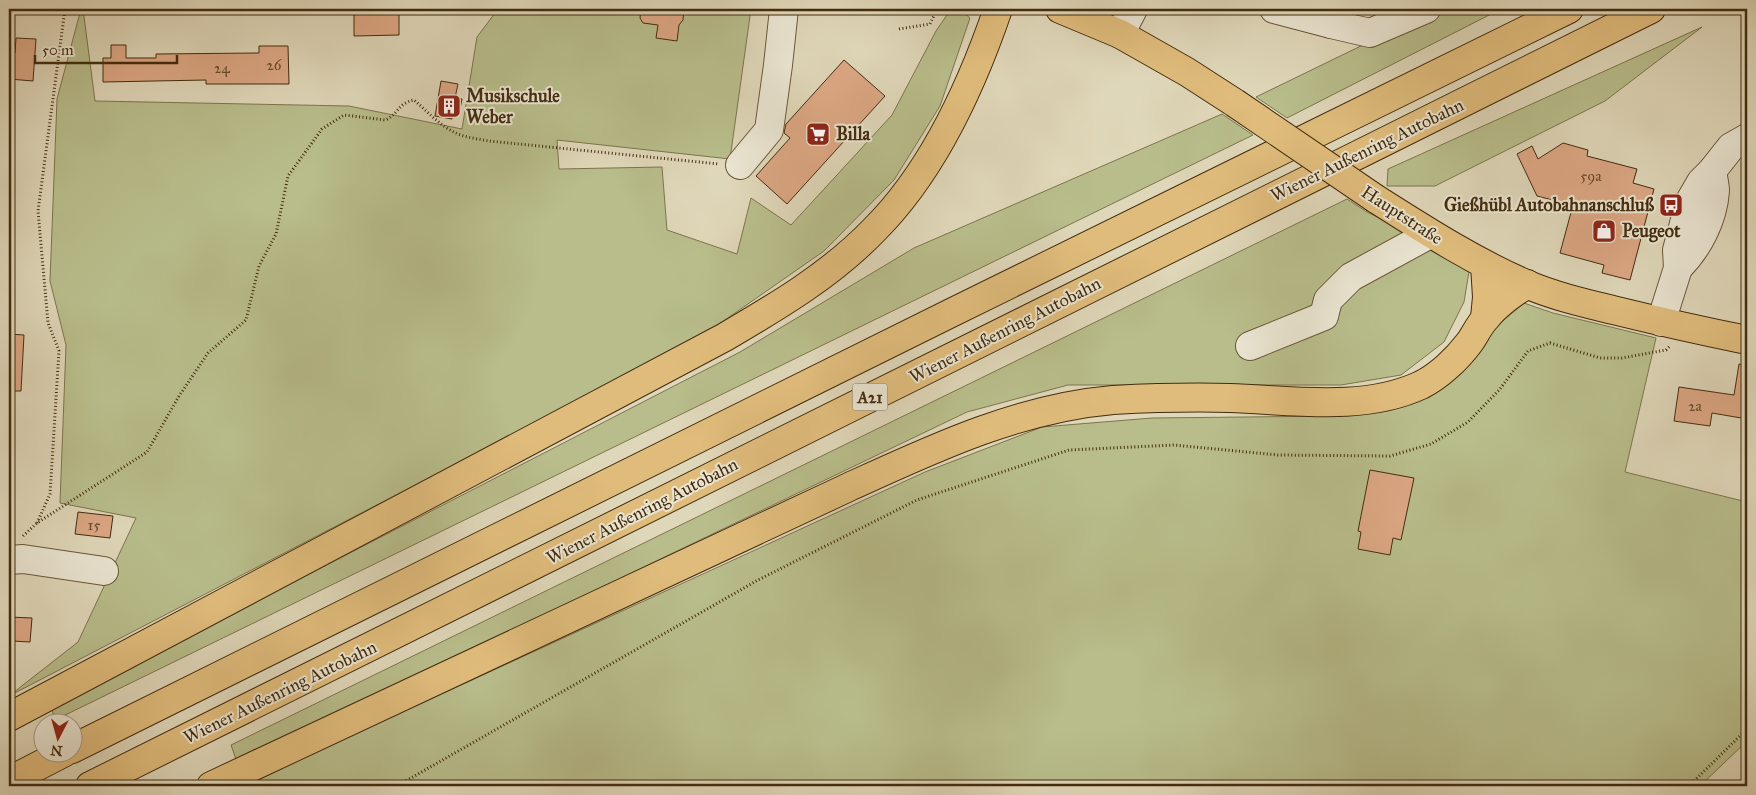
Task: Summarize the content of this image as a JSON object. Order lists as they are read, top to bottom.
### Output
{
  "streets": {
    "main road": ["Wiener Außenring Autobahn", "Hauptstraße", "A21"]
  },
  "places": {
    "building": ["Musikschule Weber"],
    "supermarket": ["Billa"],
    "bus stop": ["Gießhübl Autobahnanschluß"],
    "shop": ["Peugeot"]
  },
  "house_numbers": [
    "26",
    "24",
    "59a",
    "2a",
    "15"
  ],
  "scale_bar": "50 m",
  "north": "bottom"
}
